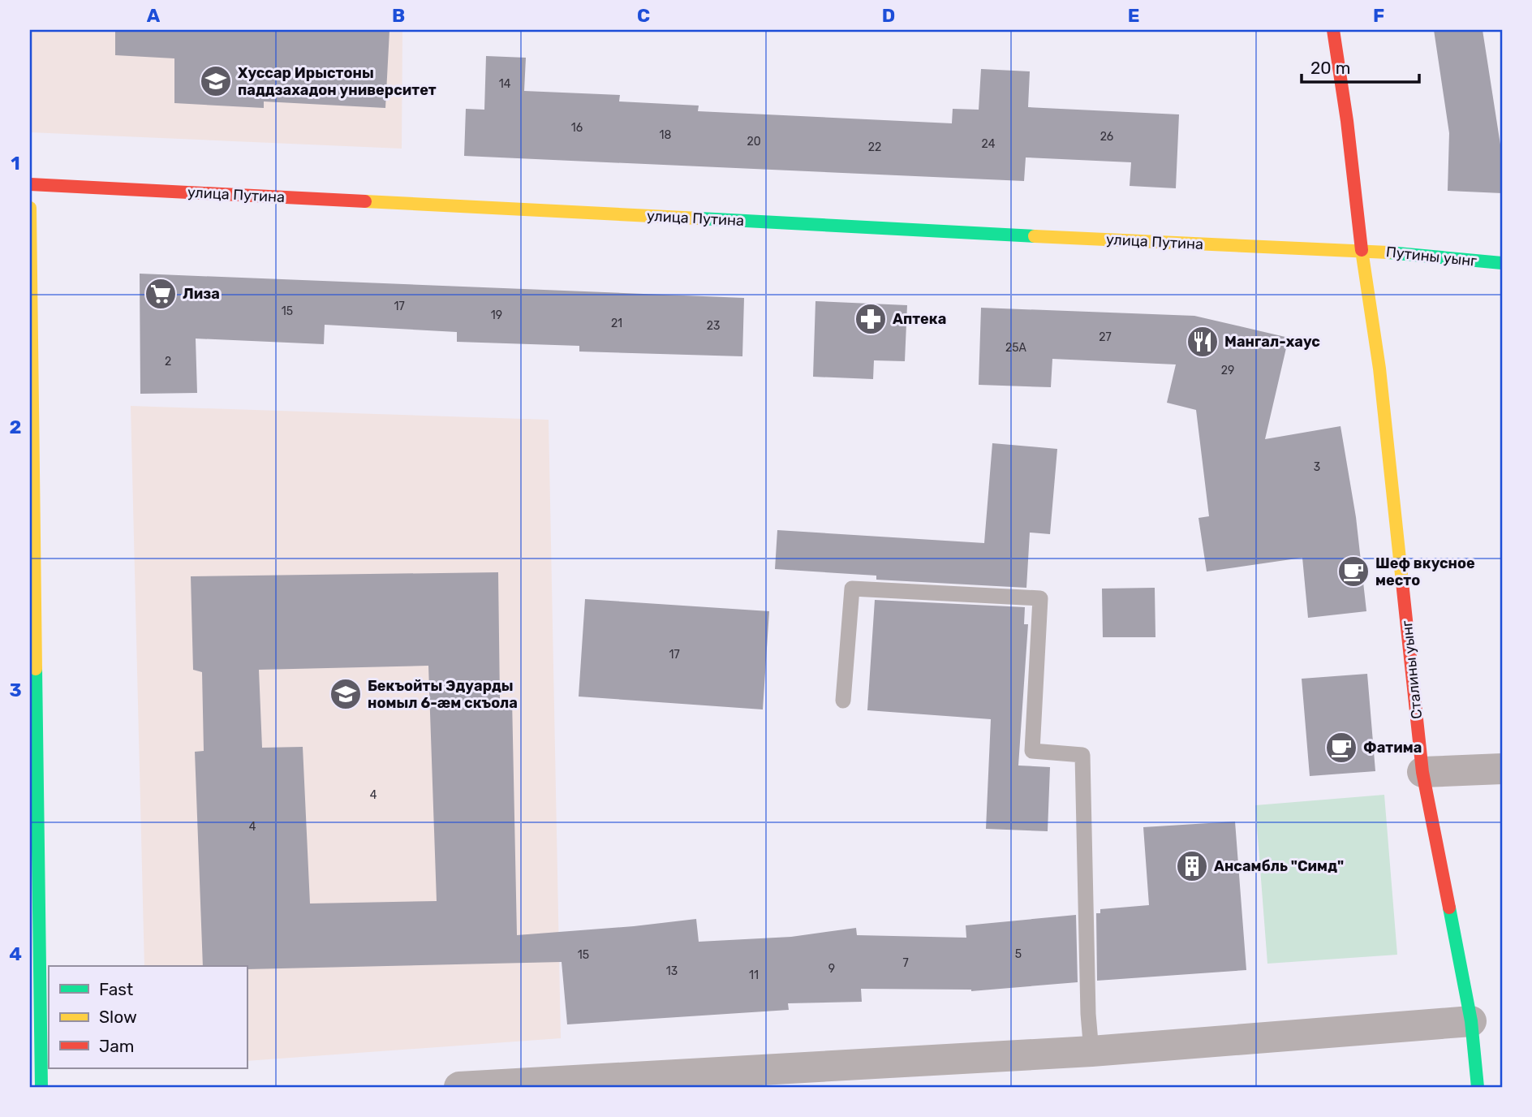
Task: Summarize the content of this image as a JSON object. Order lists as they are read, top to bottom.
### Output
{
  "streets": {
    "main road": ["улица Путина", "Путины уынг", "Сталины уынг"]
  },
  "crossings": [
    ["улица Путина", "Путины уынг"],
    ["улица Путина", "Сталины уынг"],
    ["Путины уынг", "Сталины уынг"]
  ],
  "places": {
    "school or university": ["Хуссар Ирыстоны паддзахадон университет", "Бекъойты Эдуарды номыл 6-æм скъола"],
    "supermarket": ["Лиза"],
    "pharmacy": ["Аптека"],
    "restaurant": ["Мангал-хаус"],
    "cafe": ["Шеф вкусное место", "Фатима"],
    "building": ["Ансамбль \"Симд\""]
  },
  "house_numbers": [
    "14",
    "16",
    "18",
    "26",
    "20",
    "24",
    "22",
    "17",
    "15",
    "19",
    "21",
    "23",
    "27",
    "25А",
    "2",
    "29",
    "3",
    "17",
    "4",
    "4",
    "5",
    "15",
    "7",
    "9",
    "13",
    "11"
  ],
  "legend": ["Fast", "Slow", "Jam"],
  "scale_bar": "20 m",
  "grid": {
    "columns": [
      "A",
      "B",
      "C",
      "D",
      "E",
      "F"
    ],
    "rows": [
      "1",
      "2",
      "3",
      "4"
    ]
  }
}
